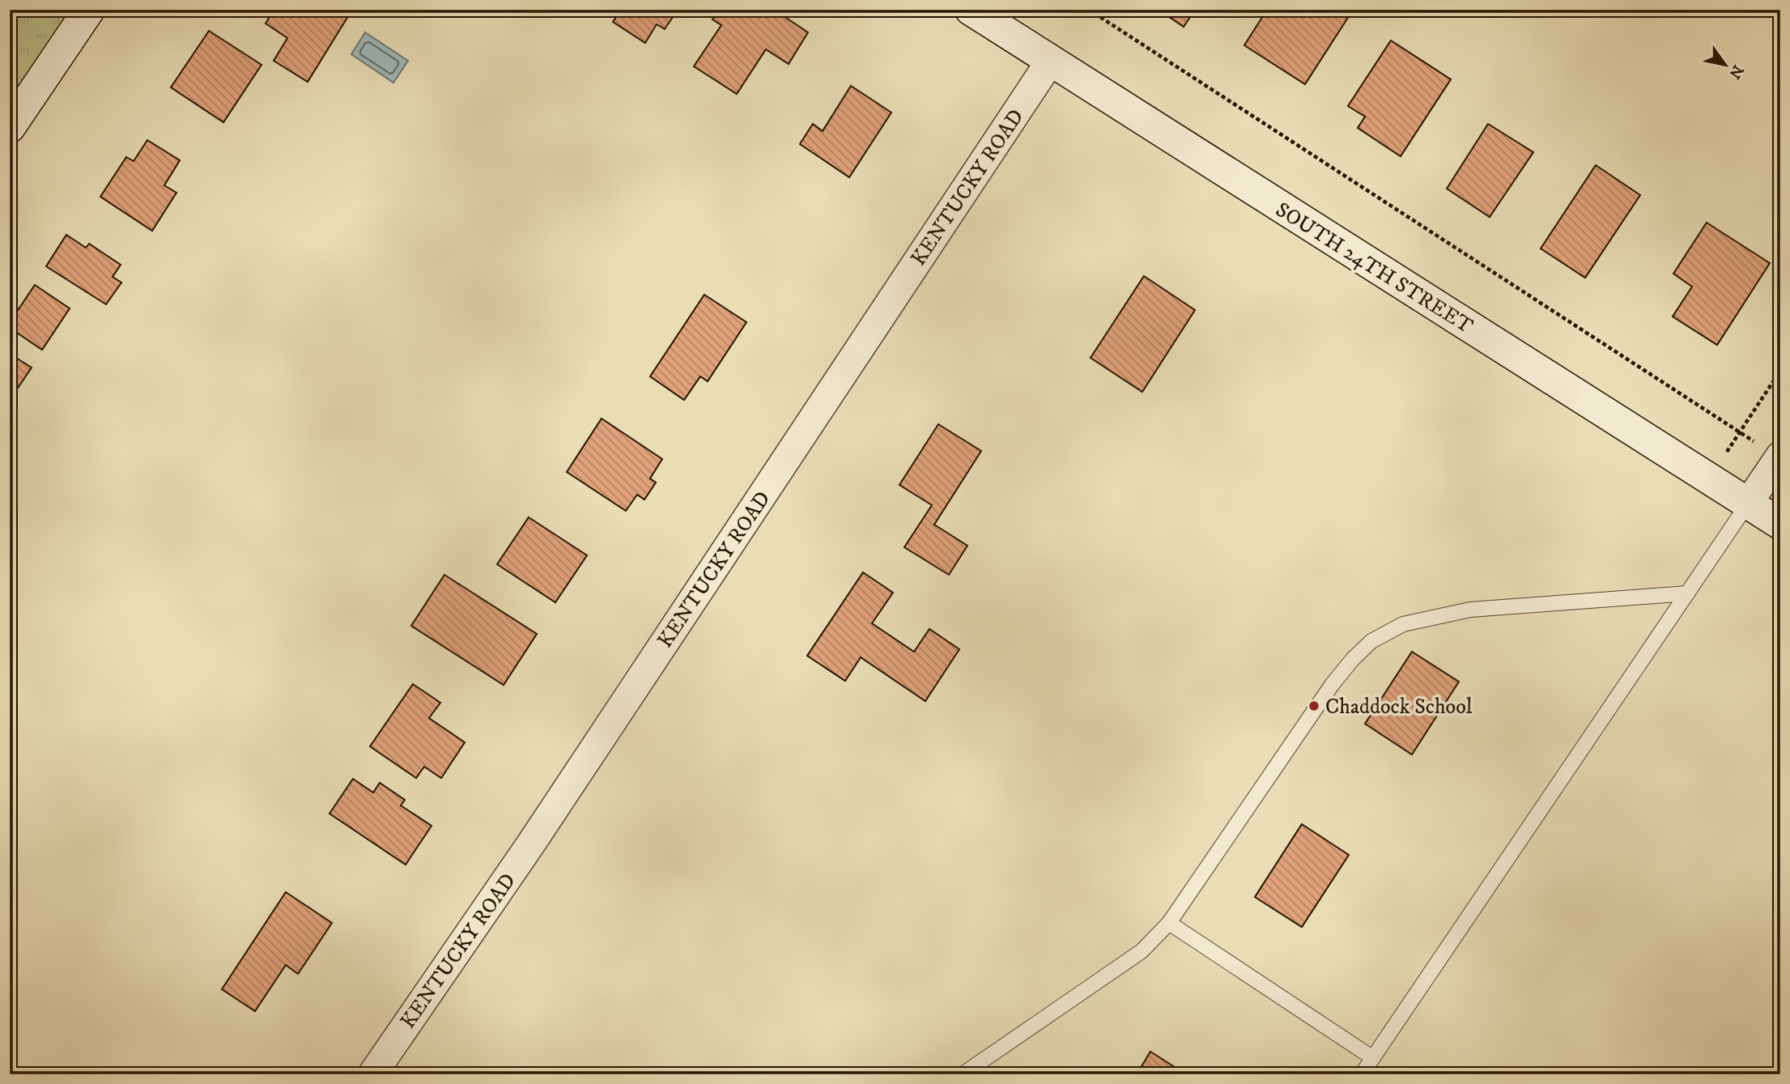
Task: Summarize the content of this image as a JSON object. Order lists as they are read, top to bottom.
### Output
{
  "streets": {
    "main road": ["SOUTH 24TH STREET"],
    "street": ["KENTUCKY ROAD"]
  },
  "crossings": [
    ["KENTUCKY ROAD", "SOUTH 24TH STREET"]
  ],
  "places": ["Chaddock School"],
  "north": "bottom right"
}
